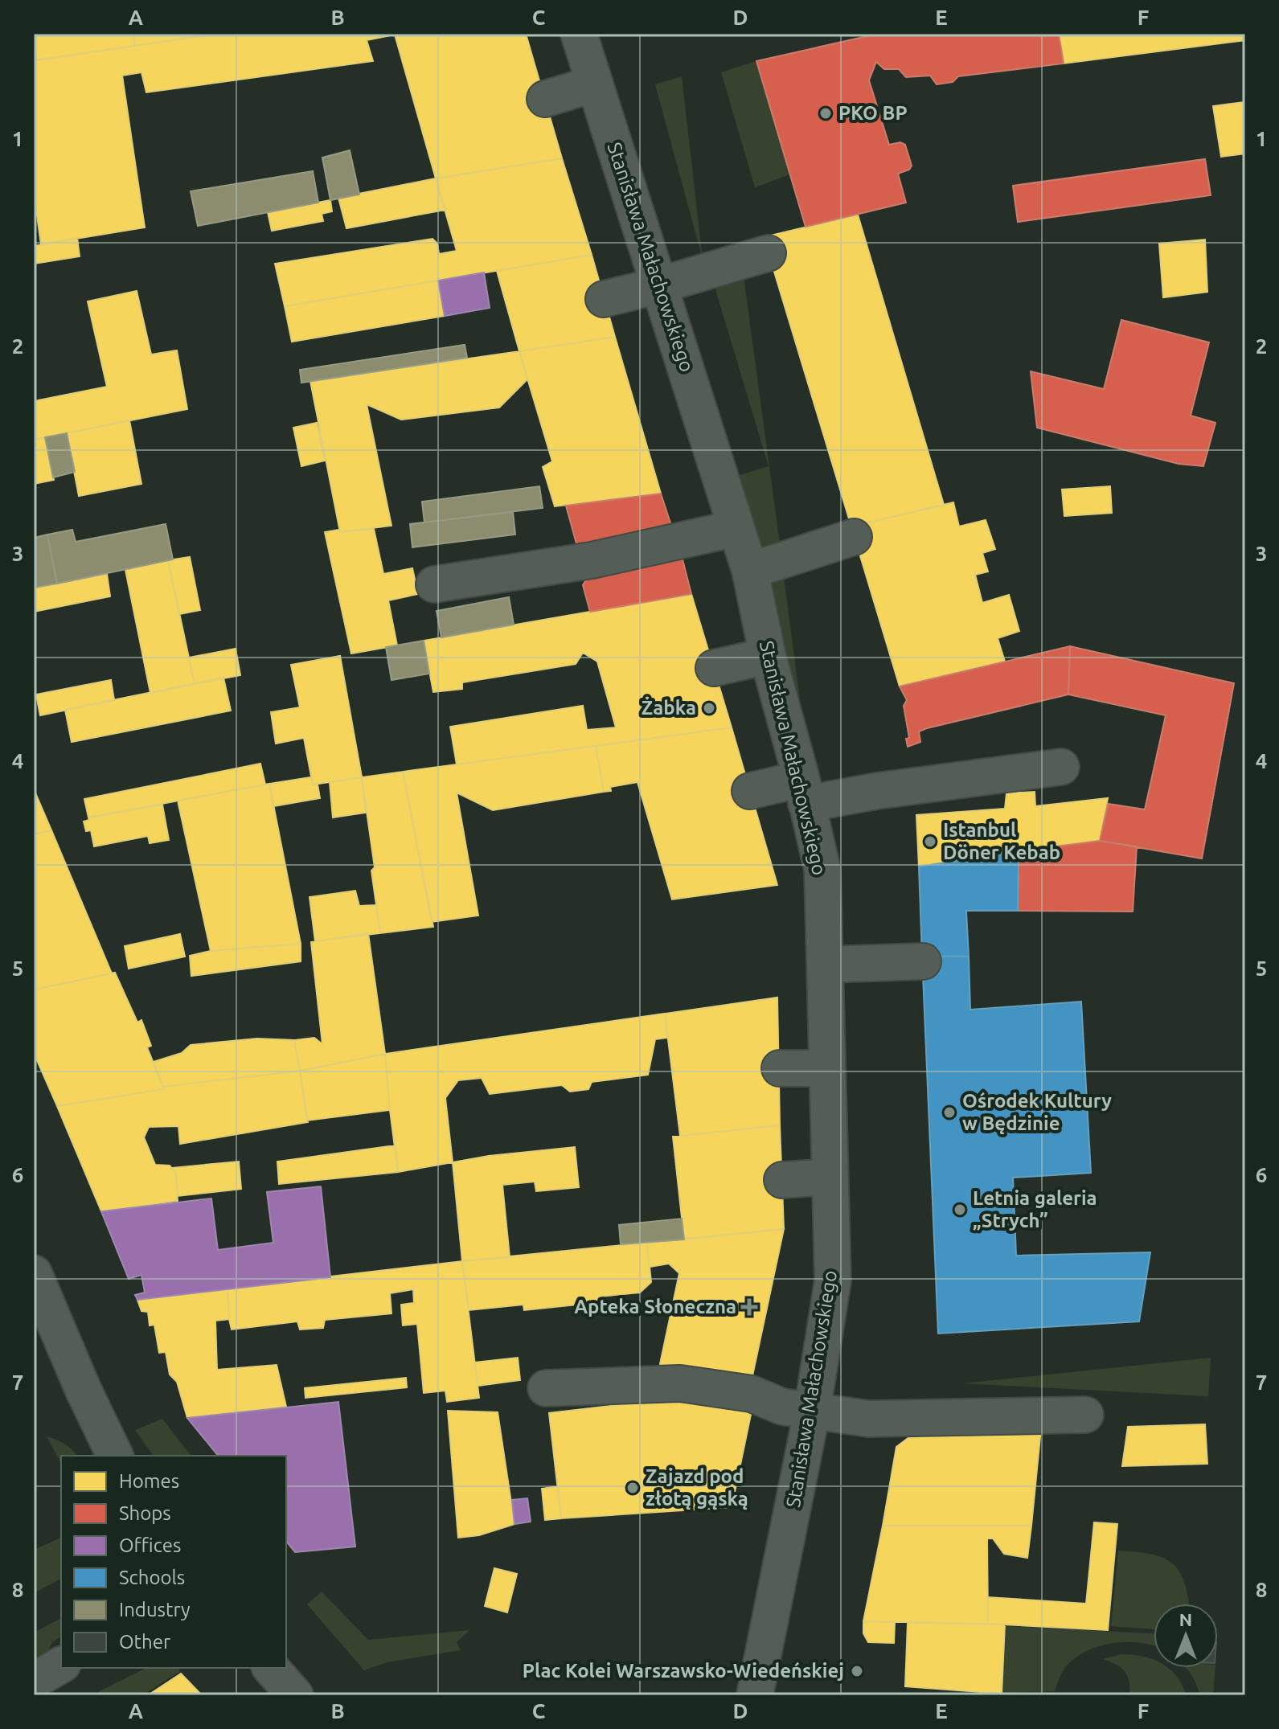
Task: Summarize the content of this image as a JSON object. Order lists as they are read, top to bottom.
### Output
{
  "streets": {
    "street": ["Stanisława Małachowskiego"]
  },
  "places": {
    "other": [
      "PKO BP",
      "Żabka",
      "Istanbul Döner Kebab",
      "Ośrodek Kultury w Będzinie",
      "Letnia galeria „Strych”",
      "Zajazd pod złotą gąską",
      "Plac Kolei Warszawsko-Wiedeńskiej"
    ],
    "health": ["Apteka Słoneczna"]
  },
  "legend": [
    "Homes",
    "Shops",
    "Offices",
    "Schools",
    "Industry",
    "Other"
  ],
  "north": "top",
  "grid": {
    "columns": [
      "A",
      "B",
      "C",
      "D",
      "E",
      "F"
    ],
    "rows": [
      "1",
      "2",
      "3",
      "4",
      "5",
      "6",
      "7",
      "8"
    ]
  }
}
